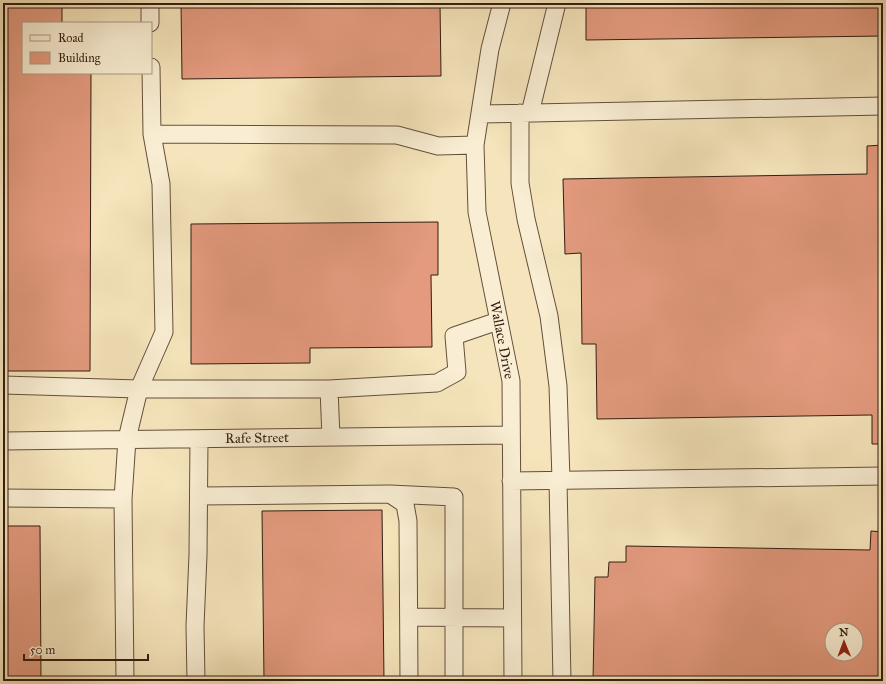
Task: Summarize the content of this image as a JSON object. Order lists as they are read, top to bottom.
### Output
{
  "streets": {
    "street": ["Wallace Drive", "Rafe Street"]
  },
  "crossings": [
    ["Wallace Drive", "Rafe Street"]
  ],
  "legend": ["Road", "Building"],
  "scale_bar": "50 m",
  "north": "top"
}
